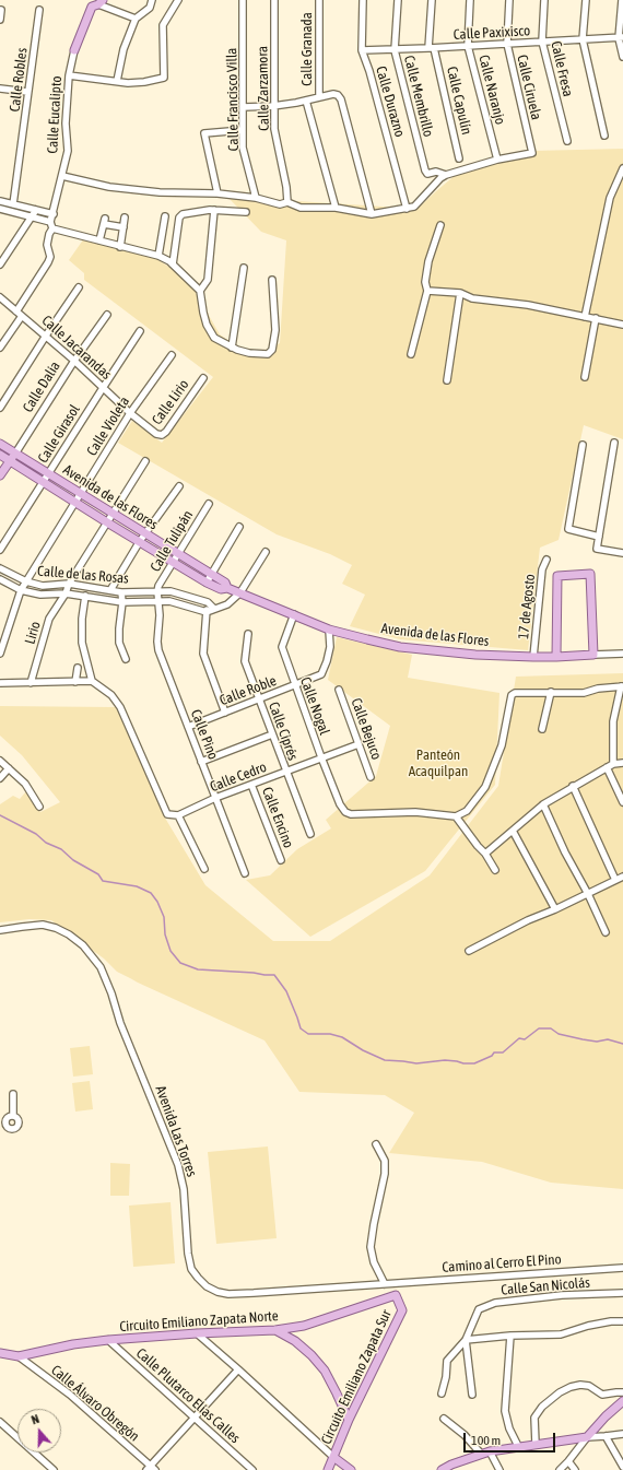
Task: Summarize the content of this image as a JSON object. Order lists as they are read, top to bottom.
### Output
{
  "streets": {
    "main road": [
      "Calle Eucalipto",
      "Calle Dalia",
      "Avenida de las Flores",
      "Circuito Emiliano Zapata Norte",
      "Circuito Emiliano Zapata Sur"
    ],
    "street": [
      "Calle Paxixisco",
      "Calle Granada",
      "Calle Fresa",
      "Calle Robles",
      "Calle Ciruela",
      "Calle Zarzamora",
      "Calle Naranjo",
      "Calle Membrillo",
      "Calle Francisco Villa",
      "Calle Capulín",
      "Calle Durazno",
      "Calle Jacarandas",
      "Calle Lirio",
      "Calle Violeta",
      "Calle Girasol",
      "Calle Tulipán",
      "Calle de las Rosas",
      "17 de Agosto",
      "Lirio",
      "Calle Roble",
      "Calle Nogal",
      "Calle Bejuco",
      "Calle Ciprés",
      "Calle Pino",
      "Calle Cedro",
      "Calle Encino",
      "Avenida Las Torres",
      "Camino al Cerro El Pino",
      "Calle San Nicolás",
      "Calle Plutarco Elías Calles",
      "Calle Álvaro Obregón"
    ]
  },
  "crossings": [
    ["Calle Paxixisco", "Calle Fresa"],
    ["Calle Paxixisco", "Calle Ciruela"],
    ["Calle Paxixisco", "Calle Naranjo"],
    ["Calle Paxixisco", "Calle Membrillo"],
    ["Calle Paxixisco", "Calle Capulín"],
    ["Calle Paxixisco", "Calle Durazno"],
    ["Calle Ciruela", "Calle Naranjo"],
    ["Calle Eucalipto", "Calle Jacarandas"],
    ["Calle Jacarandas", "Calle Dalia"],
    ["Calle Jacarandas", "Calle Lirio"],
    ["Calle Jacarandas", "Calle Violeta"],
    ["Calle Jacarandas", "Calle Girasol"],
    ["Calle Dalia", "Avenida de las Flores"],
    ["Calle Violeta", "Avenida de las Flores"],
    ["Calle Violeta", "Calle de las Rosas"],
    ["Calle Girasol", "Avenida de las Flores"],
    ["Avenida de las Flores", "Calle Tulipán"],
    ["Avenida de las Flores", "17 de Agosto"],
    ["Avenida de las Flores", "Calle Roble"],
    ["Avenida de las Flores", "Calle Nogal"],
    ["Calle Tulipán", "Calle de las Rosas"],
    ["Calle Tulipán", "Calle Pino"],
    ["Calle de las Rosas", "Lirio"],
    ["Calle de las Rosas", "Calle Pino"],
    ["Calle Roble", "Calle Nogal"],
    ["Calle Roble", "Calle Ciprés"],
    ["Calle Roble", "Calle Pino"],
    ["Calle Nogal", "Calle Cedro"],
    ["Calle Bejuco", "Calle Cedro"],
    ["Calle Ciprés", "Calle Cedro"],
    ["Calle Pino", "Calle Cedro"],
    ["Calle Cedro", "Calle Encino"],
    ["Avenida Las Torres", "Camino al Cerro El Pino"],
    ["Circuito Emiliano Zapata Norte", "Circuito Emiliano Zapata Sur"],
    ["Circuito Emiliano Zapata Norte", "Calle Plutarco Elías Calles"],
    ["Circuito Emiliano Zapata Norte", "Calle Álvaro Obregón"]
  ],
  "parks": ["Panteón Acaquilpan"],
  "scale_bar": "100 m",
  "north": "top"
}
